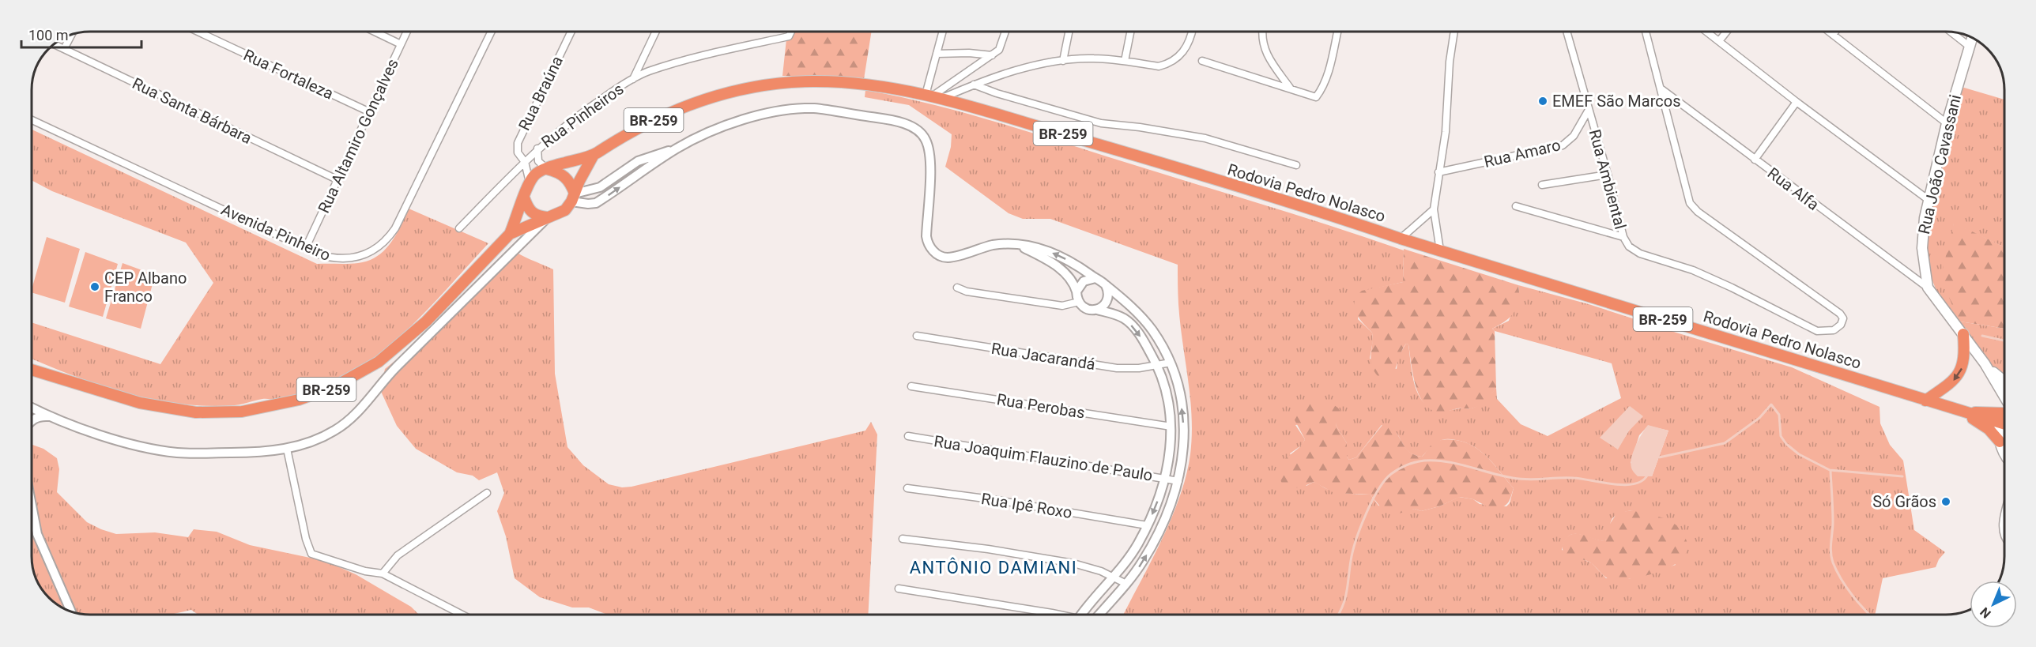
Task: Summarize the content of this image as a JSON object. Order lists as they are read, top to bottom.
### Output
{
  "streets": {
    "highway": ["BR-259", "Rodovia Pedro Nolasco"],
    "main road": ["Rua João Cavassani"],
    "street": [
      "Rua Fortaleza",
      "Rua Braúna",
      "Rua Santa Bárbara",
      "Rua Pinheiros",
      "Rua Altamiro Gonçalves",
      "Rua Amaro",
      "Rua Ambiental",
      "Rua Alfa",
      "Avenida Pinheiro",
      "Rua Jacarandá",
      "Rua Perobas",
      "Rua Joaquim Flauzino de Paulo",
      "Rua Ipê Roxo"
    ]
  },
  "crossings": [
    ["Rua Fortaleza", "Rua Altamiro Gonçalves"],
    ["Rua Braúna", "Rua Pinheiros"],
    ["Rua Braúna", "BR-259"],
    ["Rua Braúna", "Rodovia Pedro Nolasco"],
    ["Rua Santa Bárbara", "Rua Altamiro Gonçalves"],
    ["BR-259", "Rodovia Pedro Nolasco"],
    ["Rua Altamiro Gonçalves", "Avenida Pinheiro"],
    ["Rua Amaro", "Rua Ambiental"],
    ["Rua João Cavassani", "Rua Alfa"],
    ["Rua Ambiental", "Rua Alfa"]
  ],
  "districts": ["ANTÔNIO DAMIANI"],
  "places": ["EMEF São Marcos", "CEP Albano Franco", "Só Grãos"],
  "scale_bar": "100 m",
  "north": "bottom left"
}
